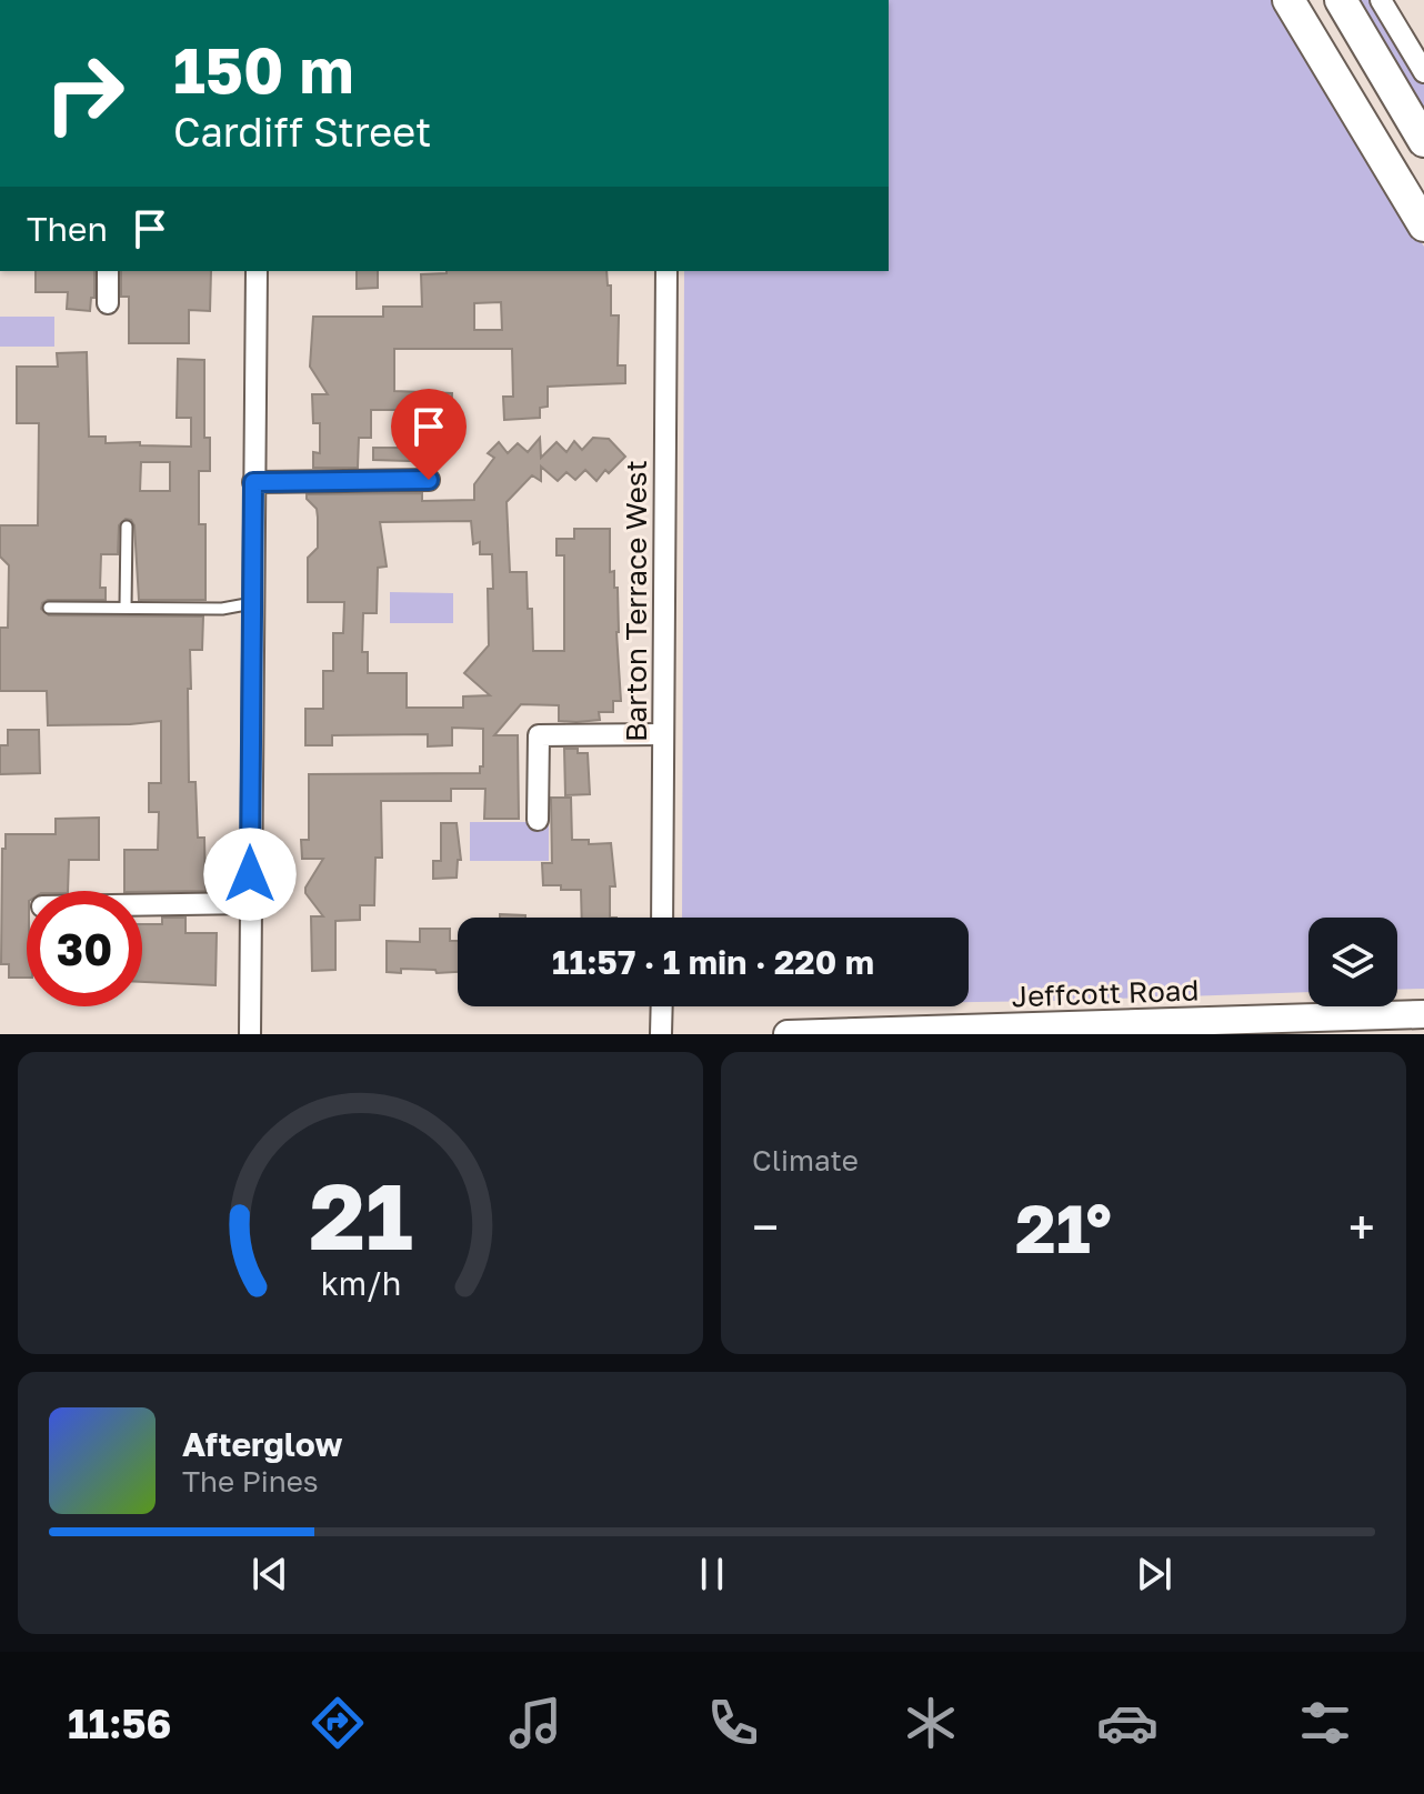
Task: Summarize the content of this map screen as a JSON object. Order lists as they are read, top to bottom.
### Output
{
  "streets": {
    "main road": ["Jeffcott Road"],
    "street": ["Barton Terrace West"]
  },
  "page": {
    "turn": ["150 m", "Cardiff Street"],
    "then": "Then",
    "limit": "30",
    "trip": "11:57 · 1 min · 220 m",
    "tile": "Climate",
    "heat": ["−", "21°", "+"],
    "song": ["Afterglow", "The Pines"],
    "tabs": "11:56",
    "gauge": ["21", "km/h"]
  }
}
